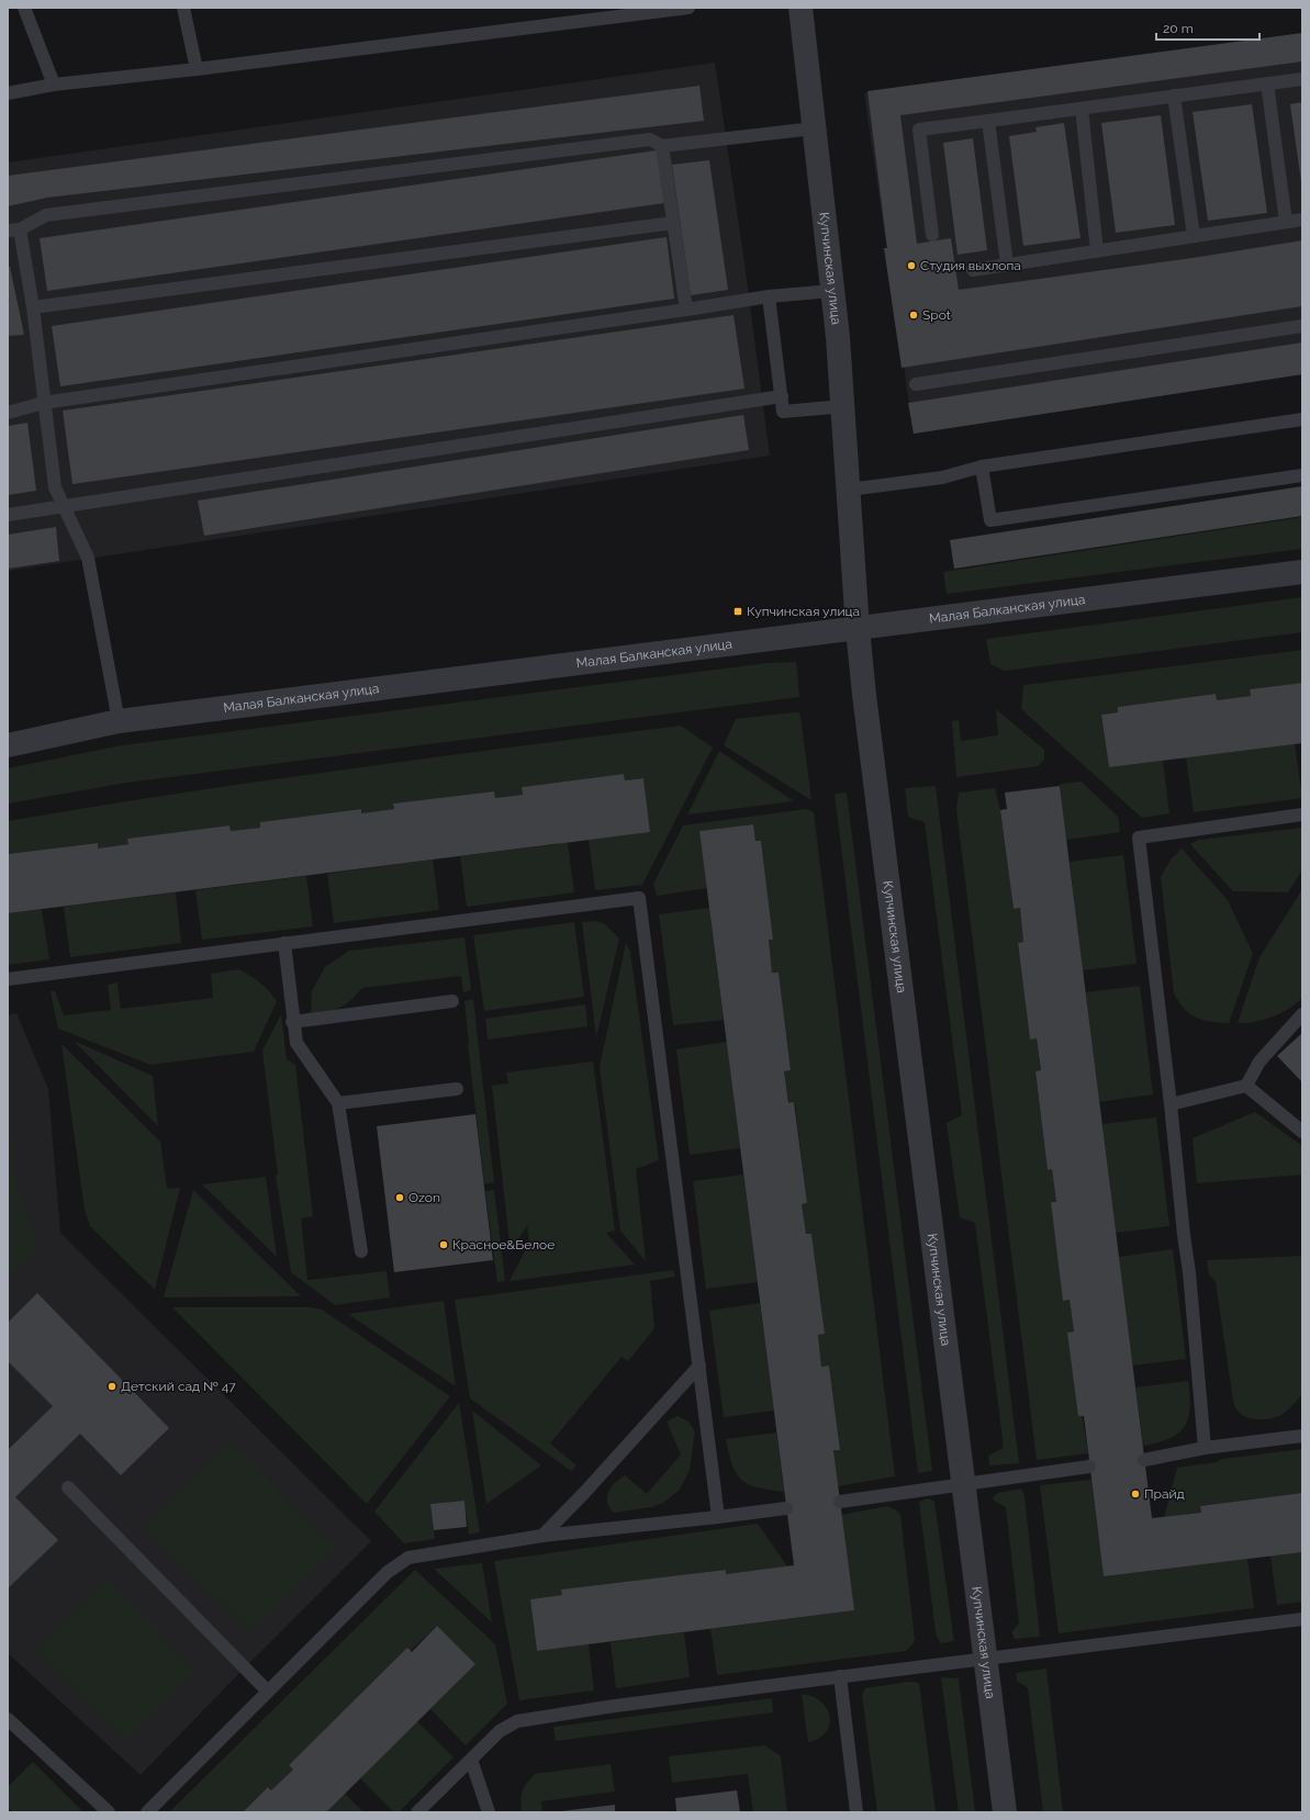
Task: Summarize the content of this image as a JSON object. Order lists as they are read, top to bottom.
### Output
{
  "streets": {
    "street": ["Купчинская улица", "Малая Балканская улица"]
  },
  "crossings": [
    ["Купчинская улица", "Малая Балканская улица"]
  ],
  "places": {
    "other": [
      "Студия выхлопа",
      "Spot",
      "Ozon",
      "Красное&Белое",
      "Детский сад № 47",
      "Прайд"
    ],
    "transit": ["Купчинская улица"]
  },
  "scale_bar": "20 m"
}
